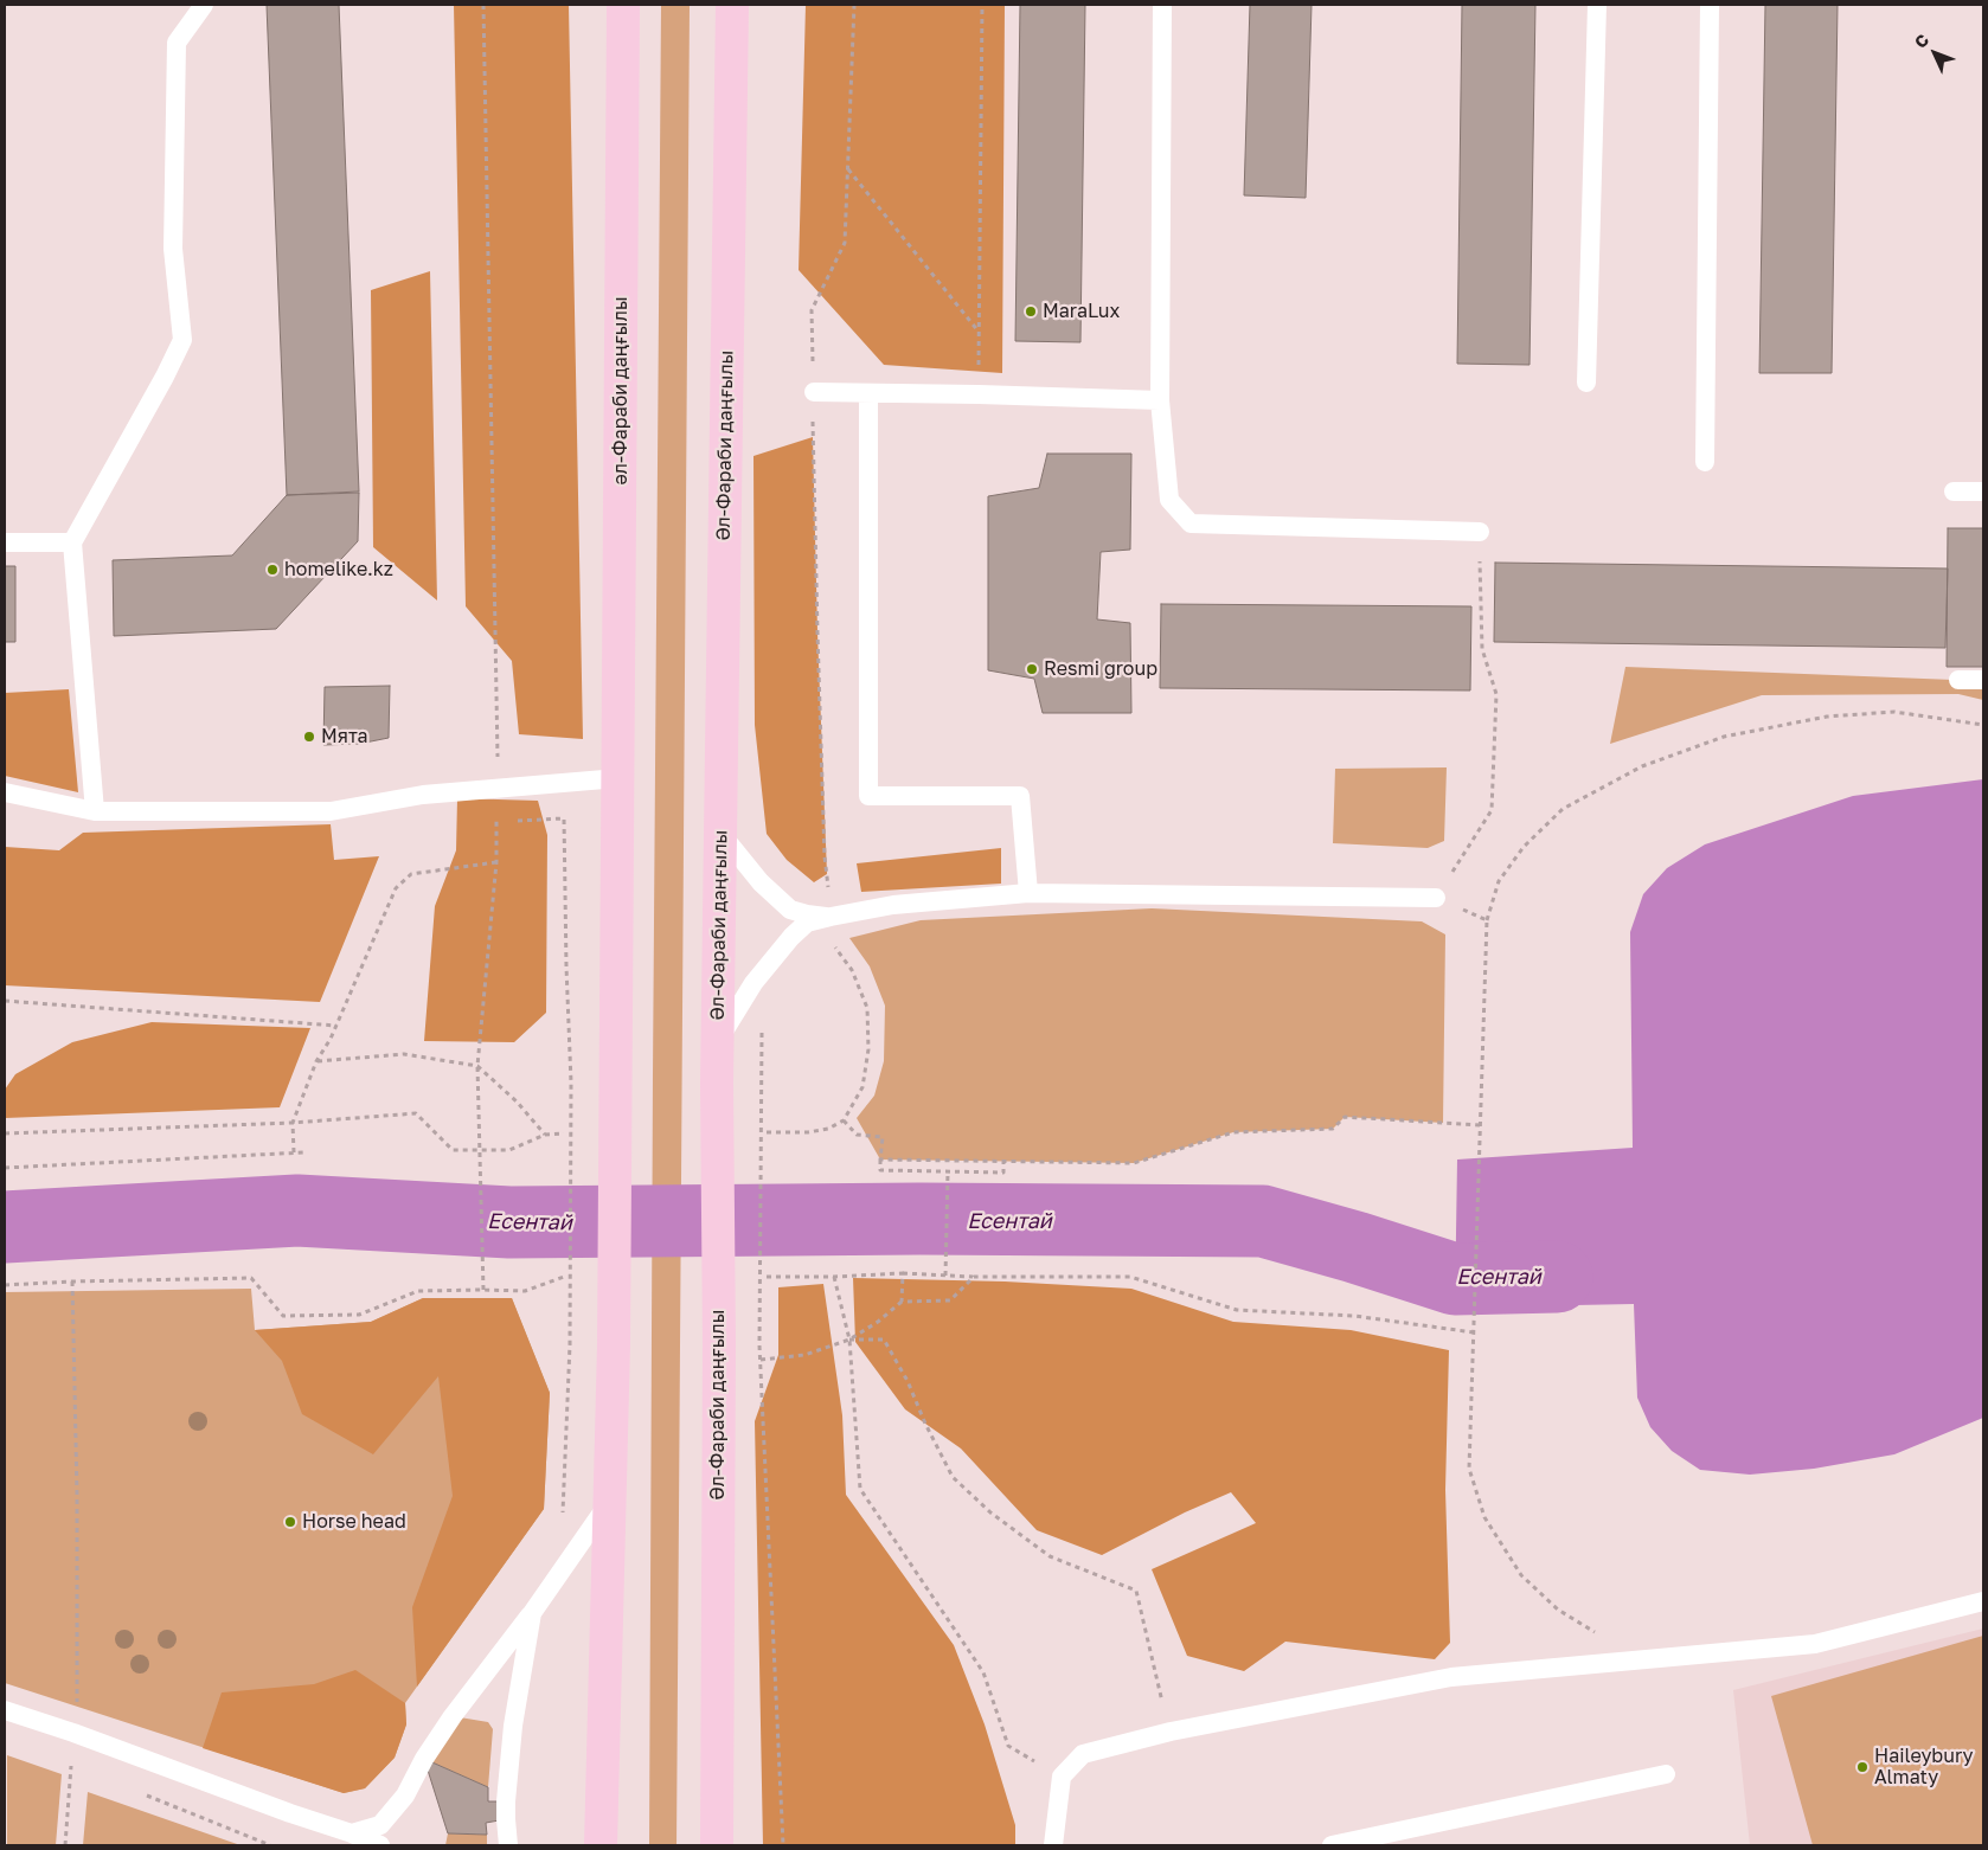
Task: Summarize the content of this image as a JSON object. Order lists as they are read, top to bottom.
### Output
{
  "streets": {
    "main road": ["әл-Фараби даңғылы", "Әл-Фараби даңғылы"]
  },
  "water": ["Есентай"],
  "places": [
    "MaraLux",
    "homelike.kz",
    "Resmi group",
    "Мята",
    "Horse head",
    "Haileybury Almaty"
  ],
  "north": "top left"
}
